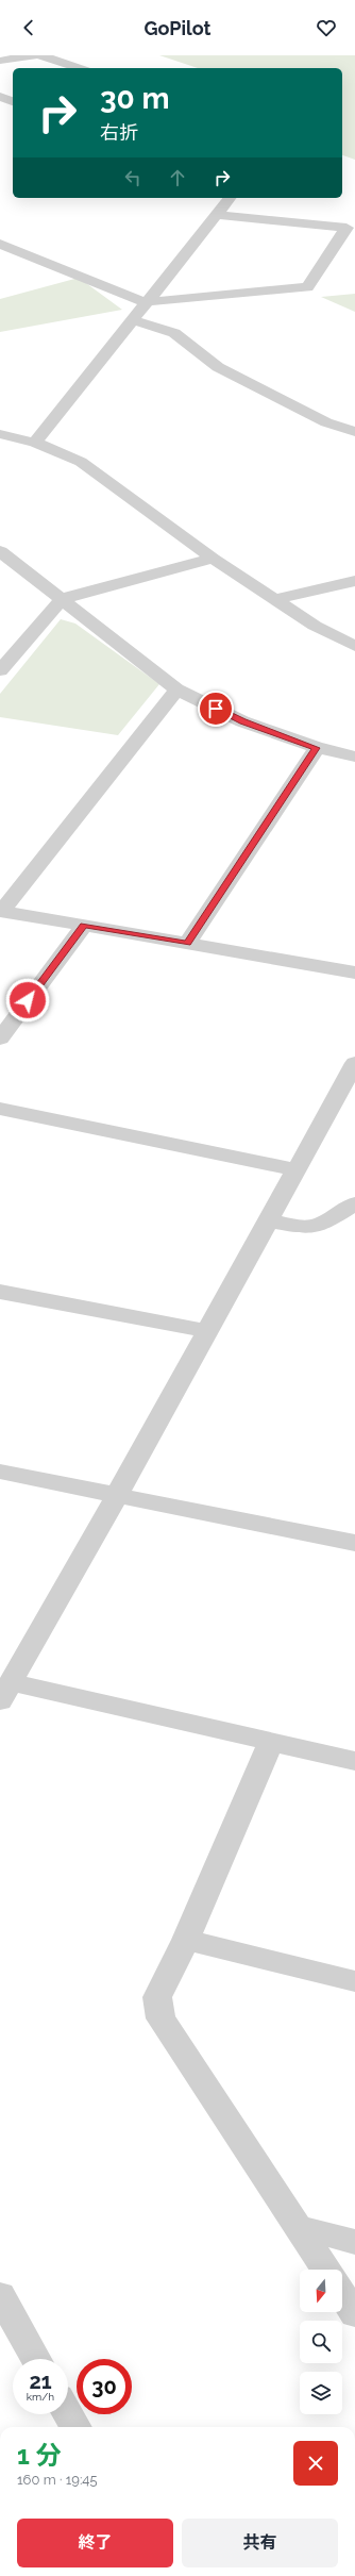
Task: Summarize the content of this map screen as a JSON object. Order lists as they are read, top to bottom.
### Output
{
  "north": "bottom",
  "page": {
    "header": "GoPilot",
    "turn": ["30 m", "右折"],
    "speed": "21 km/h",
    "limit": "30",
    "heading": ["1 分", "160 m · 19:45"],
    "buttons": ["終了", "共有"]
  }
}
